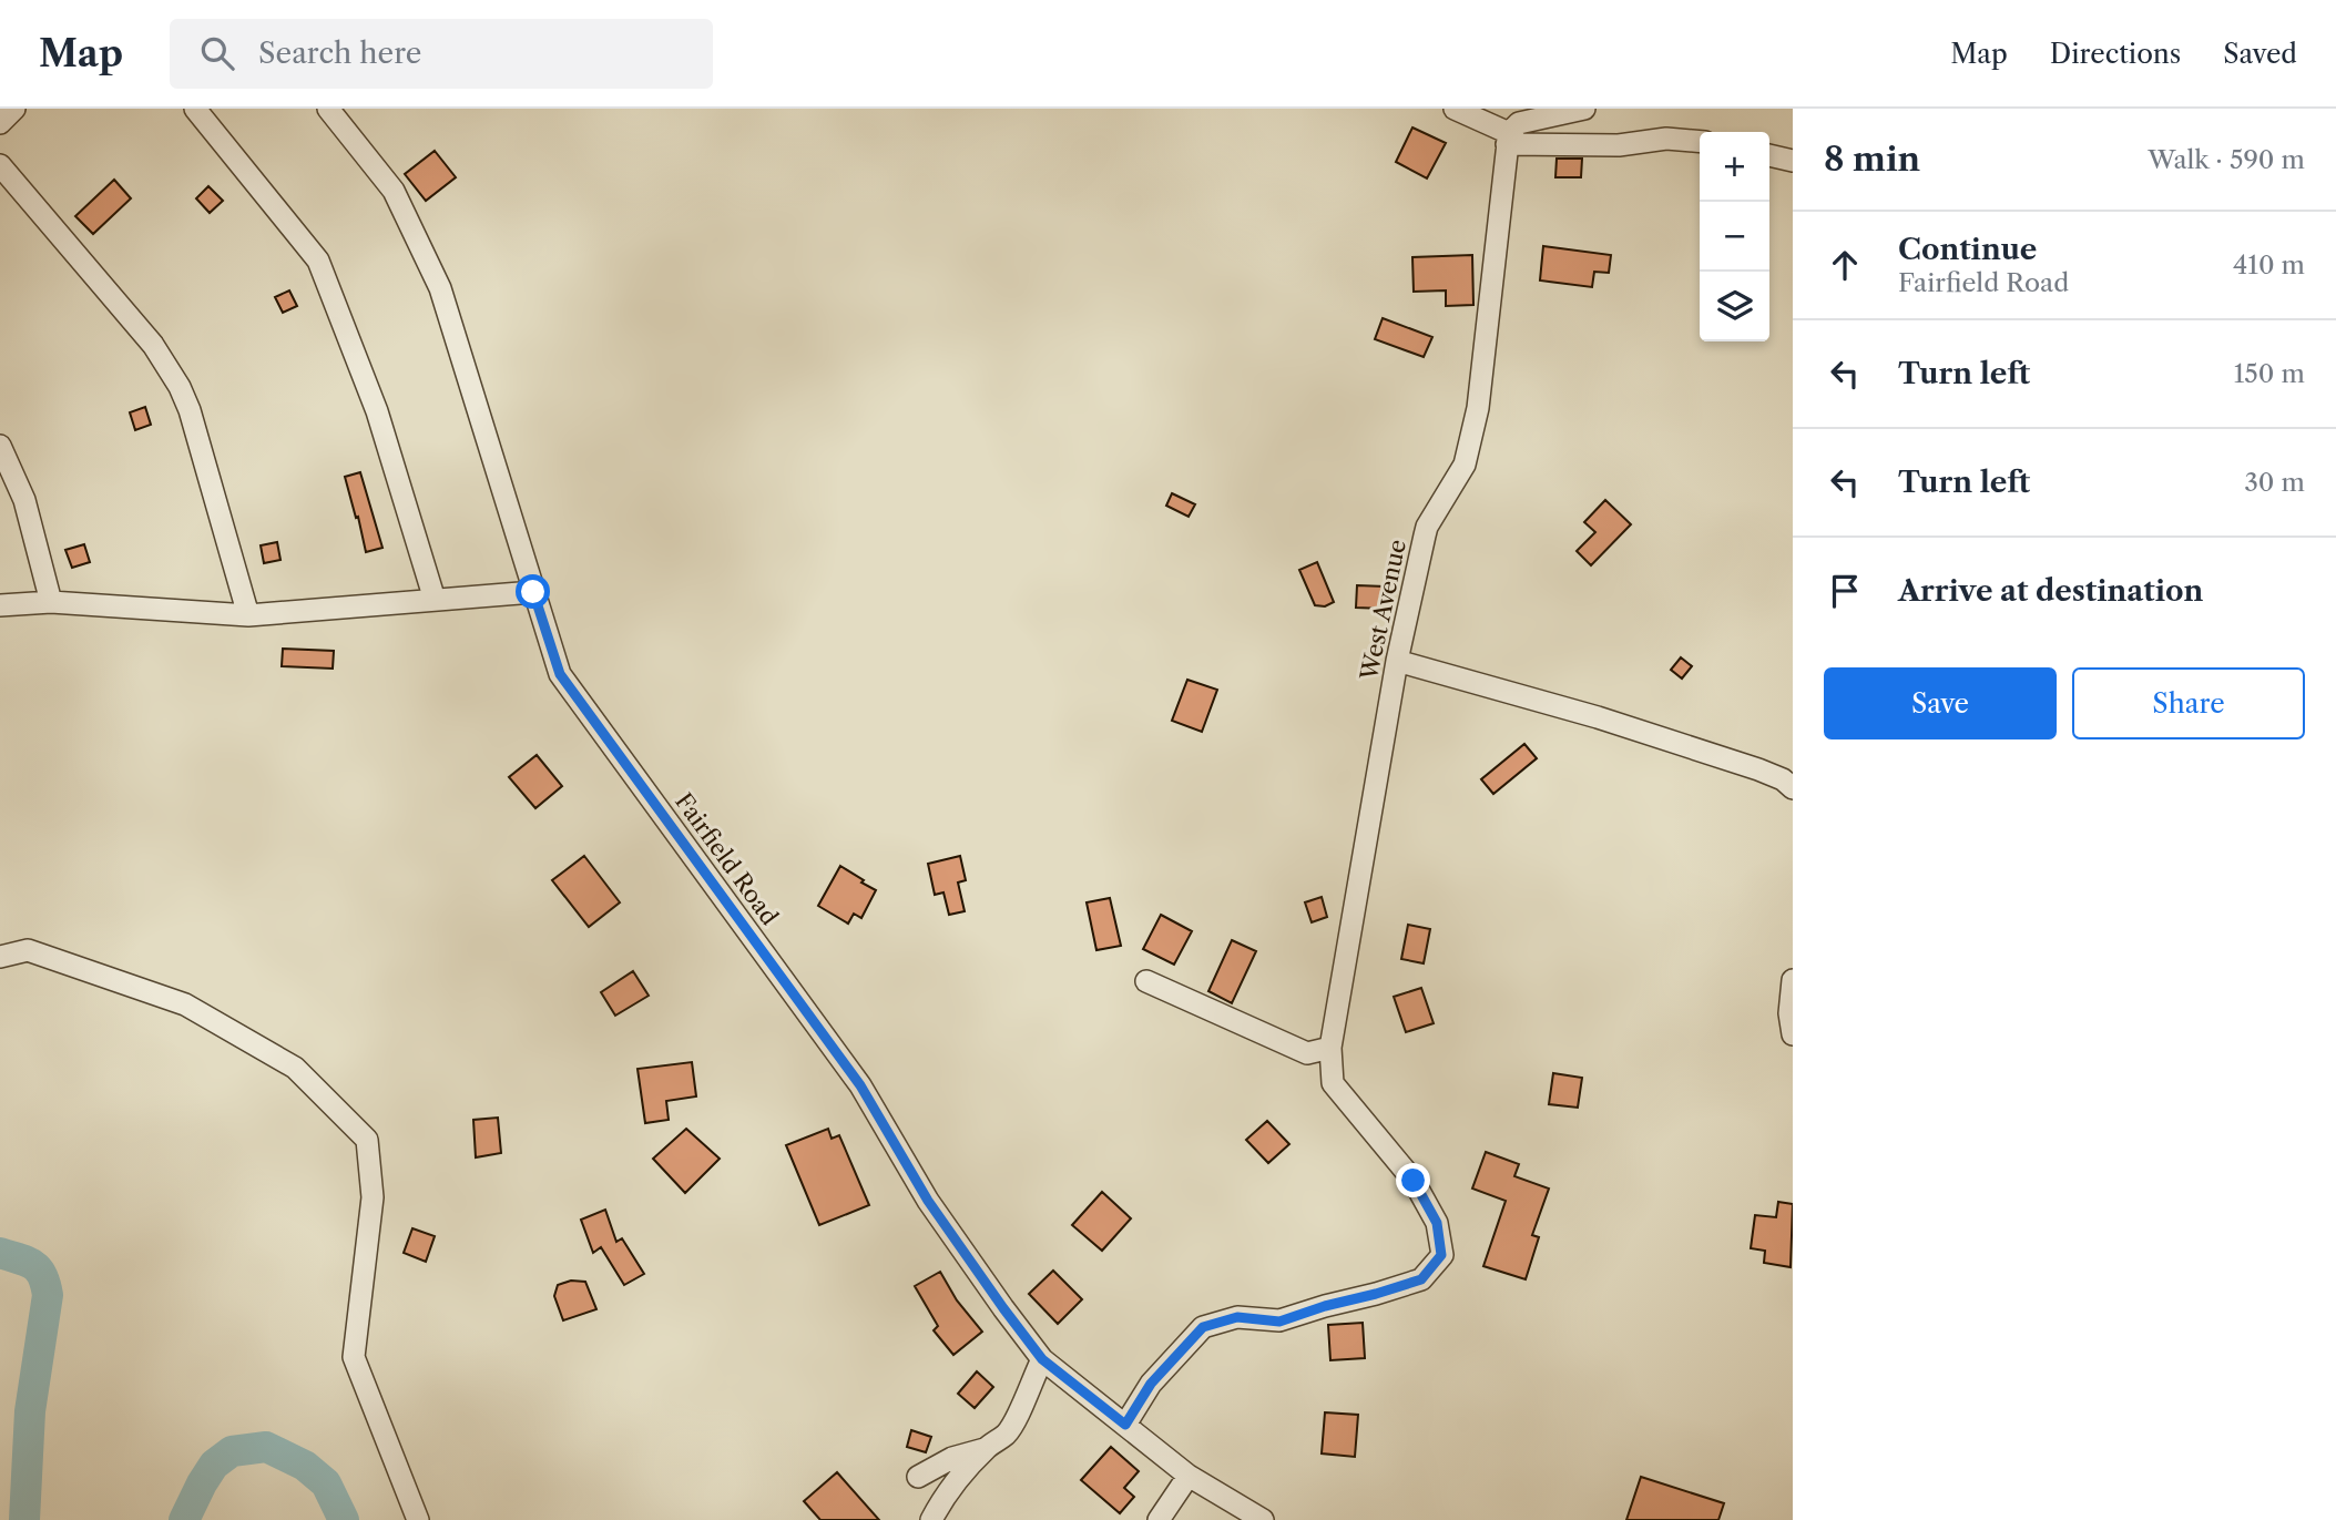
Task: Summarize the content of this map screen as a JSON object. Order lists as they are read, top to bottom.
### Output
{
  "streets": {
    "street": ["West Avenue", "Fairfield Road"]
  },
  "crossings": [
    ["West Avenue", "Fairfield Road"]
  ],
  "page": {
    "header": "Map",
    "search": "Search here",
    "nav": ["Map", "Directions", "Saved"],
    "heading": ["8 min", "Walk · 590 m"],
    "map_buttons": ["+", "−"],
    "list": [
      ["Continue", "Fairfield Road", "410 m"],
      ["Turn left", "150 m"],
      ["Turn left", "30 m"],
      "Arrive at destination"
    ],
    "buttons": ["Save", "Share"]
  }
}
